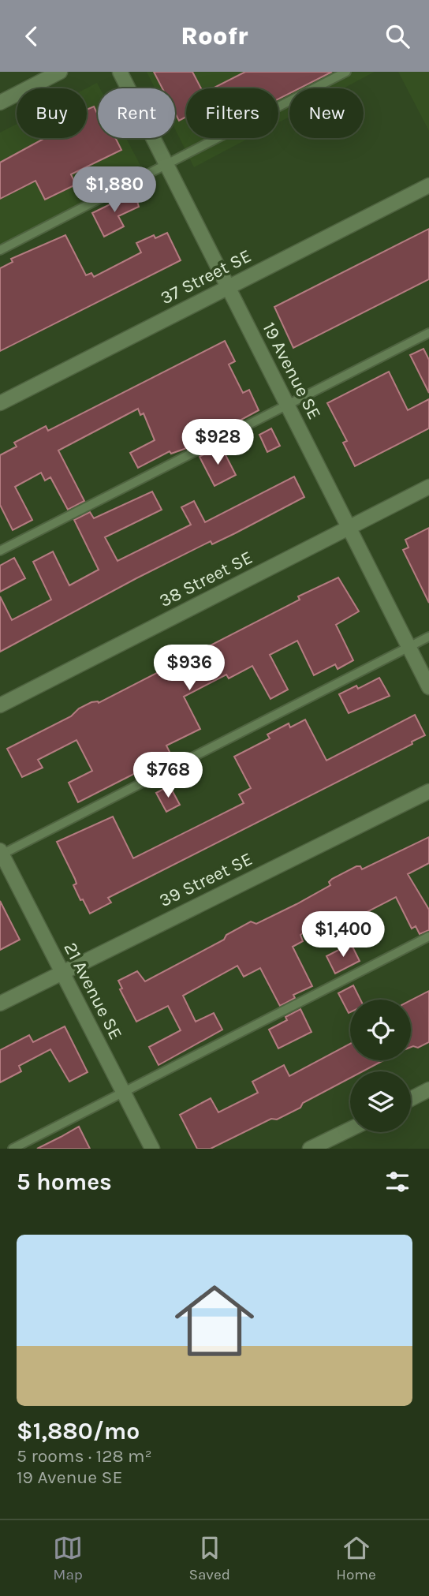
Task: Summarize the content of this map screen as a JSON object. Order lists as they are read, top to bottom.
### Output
{
  "streets": {
    "street": [
      "37 Street SE",
      "19 Avenue SE",
      "38 Street SE",
      "39 Street SE",
      "21 Avenue SE"
    ]
  },
  "crossings": [
    ["37 Street SE", "19 Avenue SE"],
    ["19 Avenue SE", "38 Street SE"],
    ["39 Street SE", "21 Avenue SE"]
  ],
  "page": {
    "header": "Roofr",
    "chip": [
      "Buy",
      "Rent",
      "Filters",
      "New"
    ],
    "price": [
      "$1,880",
      "$928",
      "$936",
      "$768",
      "$1,400"
    ],
    "heading": "5 homes",
    "list": [
      {
        "name": "$1,880/mo",
        "note": "5 rooms · 128 m² · 19 Avenue SE"
      }
    ],
    "tabs": ["Map", "Saved", "Home"]
  }
}
